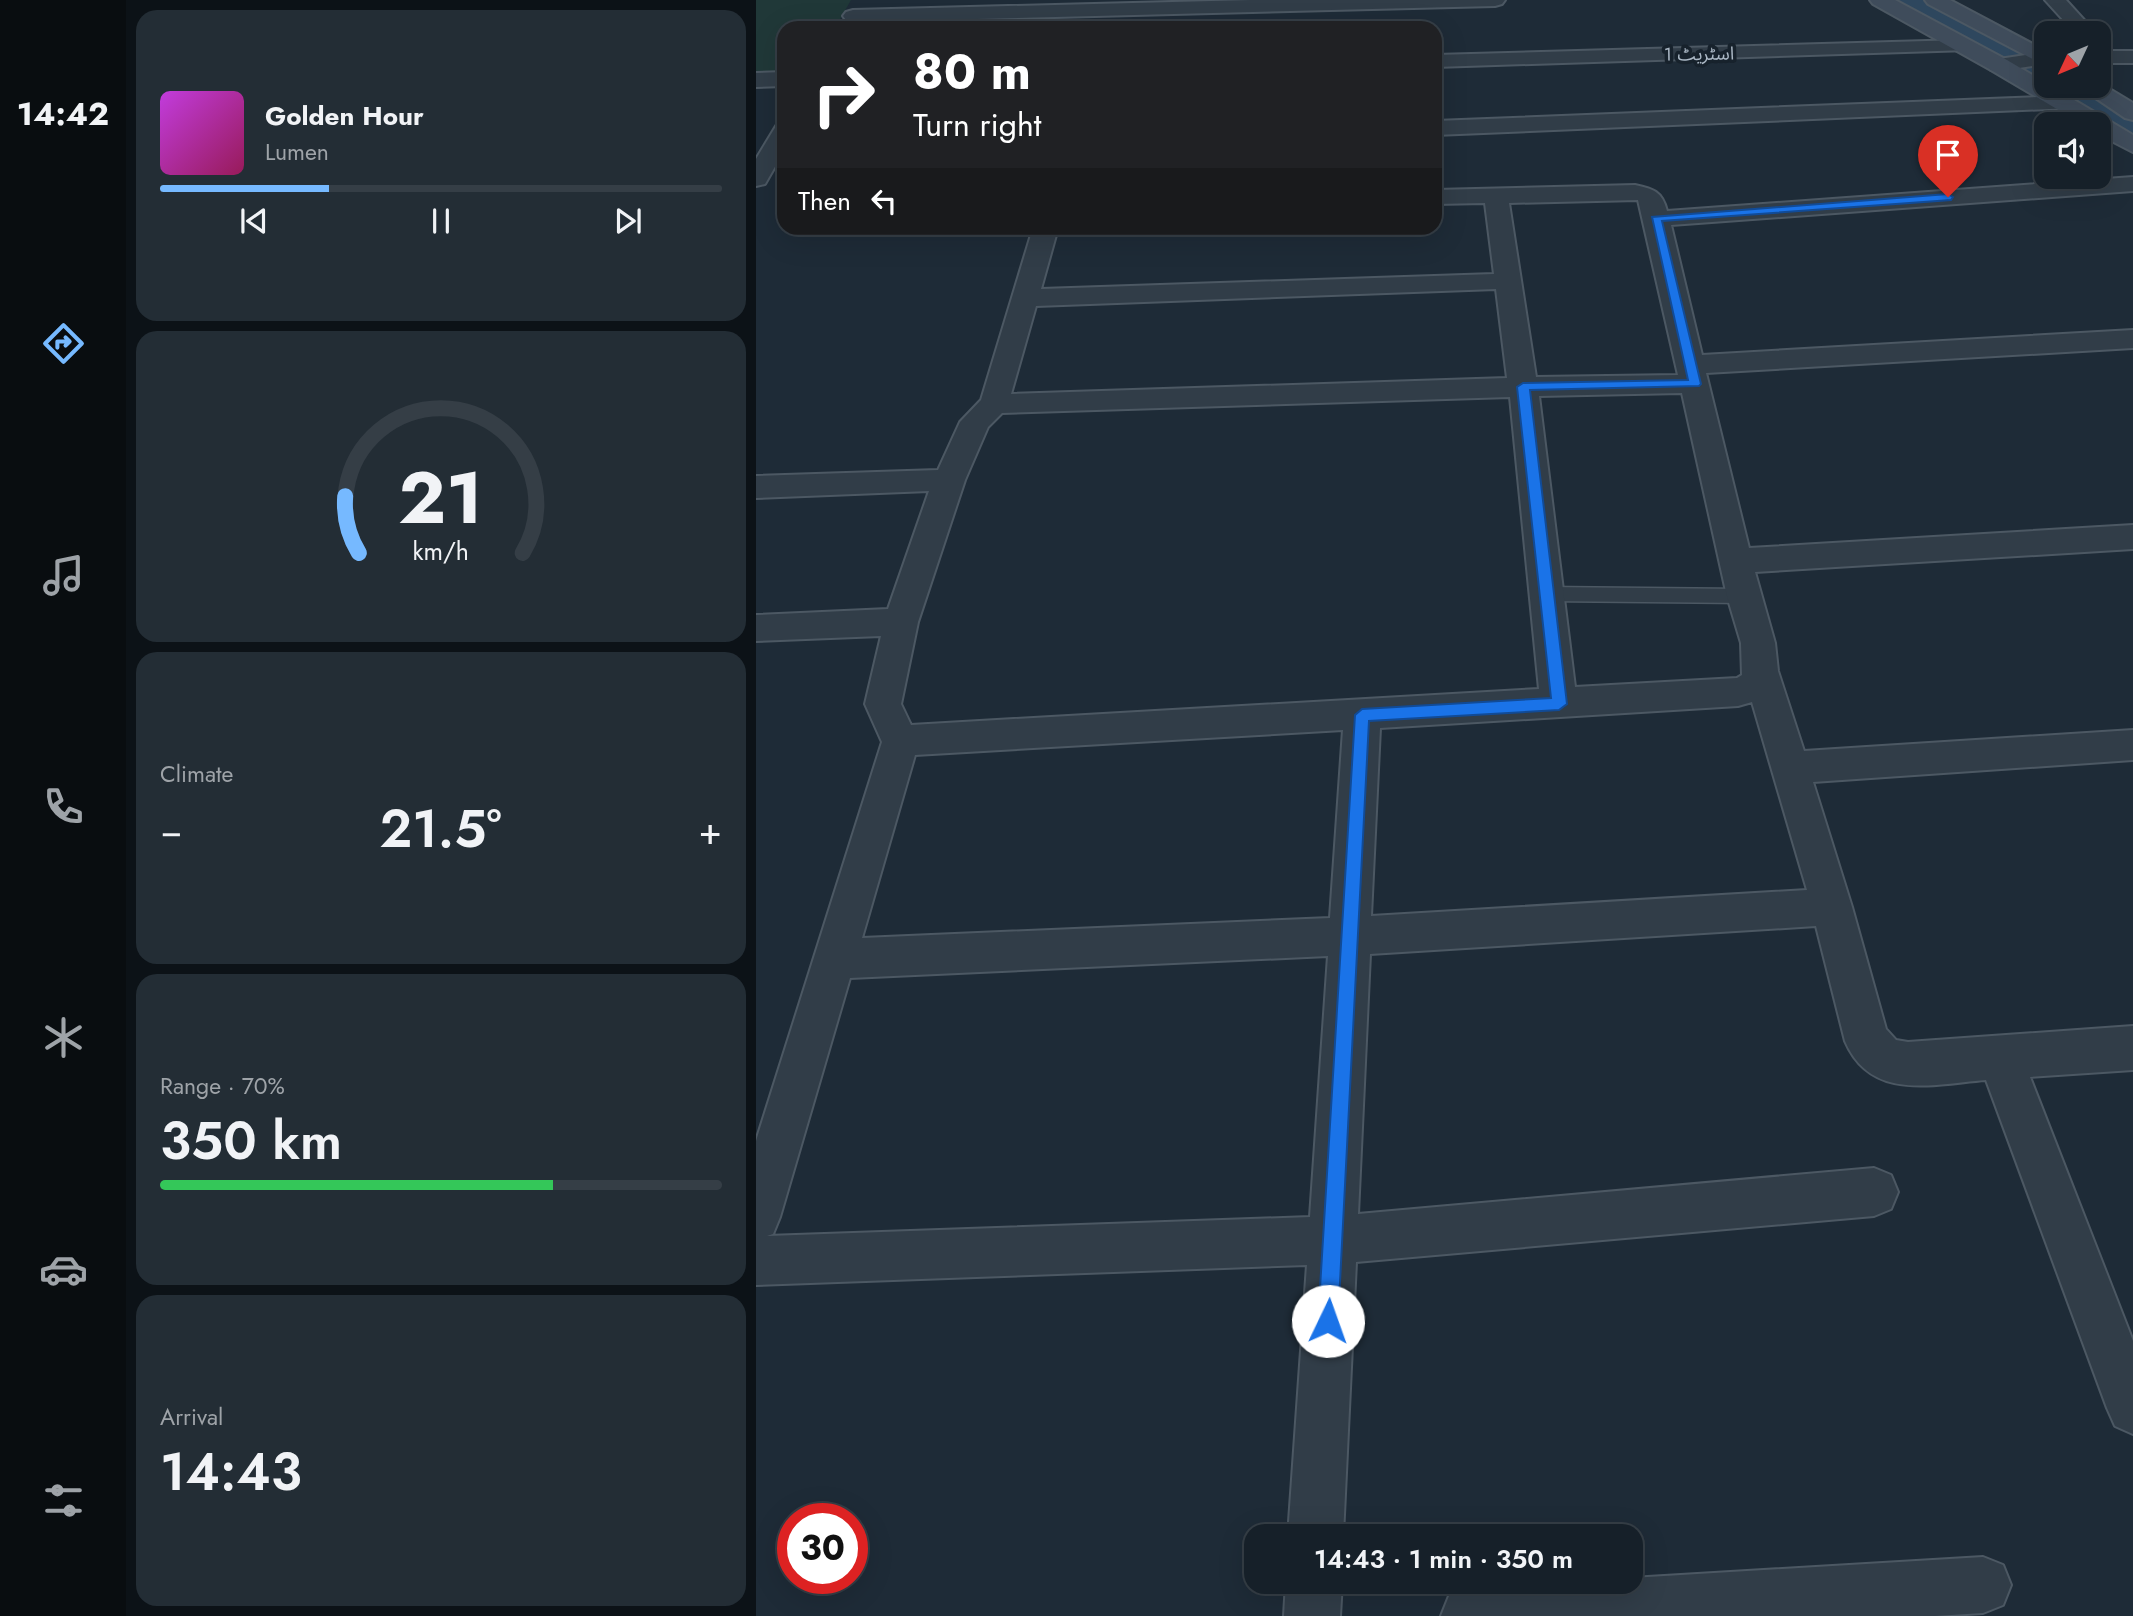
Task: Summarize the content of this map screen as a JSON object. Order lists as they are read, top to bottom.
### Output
{
  "streets": {
    "street": ["اسٹریٹ 1"]
  },
  "north": "bottom left",
  "page": {
    "tabs": "14:42",
    "turn": ["80 m", "Turn right"],
    "song": ["Golden Hour", "Lumen"],
    "then": "Then",
    "tile": [
      "Climate",
      ["Range · 70%", "350 km"],
      ["Arrival", "14:43"]
    ],
    "heat": ["−", "21.5°", "+"],
    "limit": "30",
    "trip": "14:43 · 1 min · 350 m",
    "gauge": ["21", "km/h"]
  }
}
